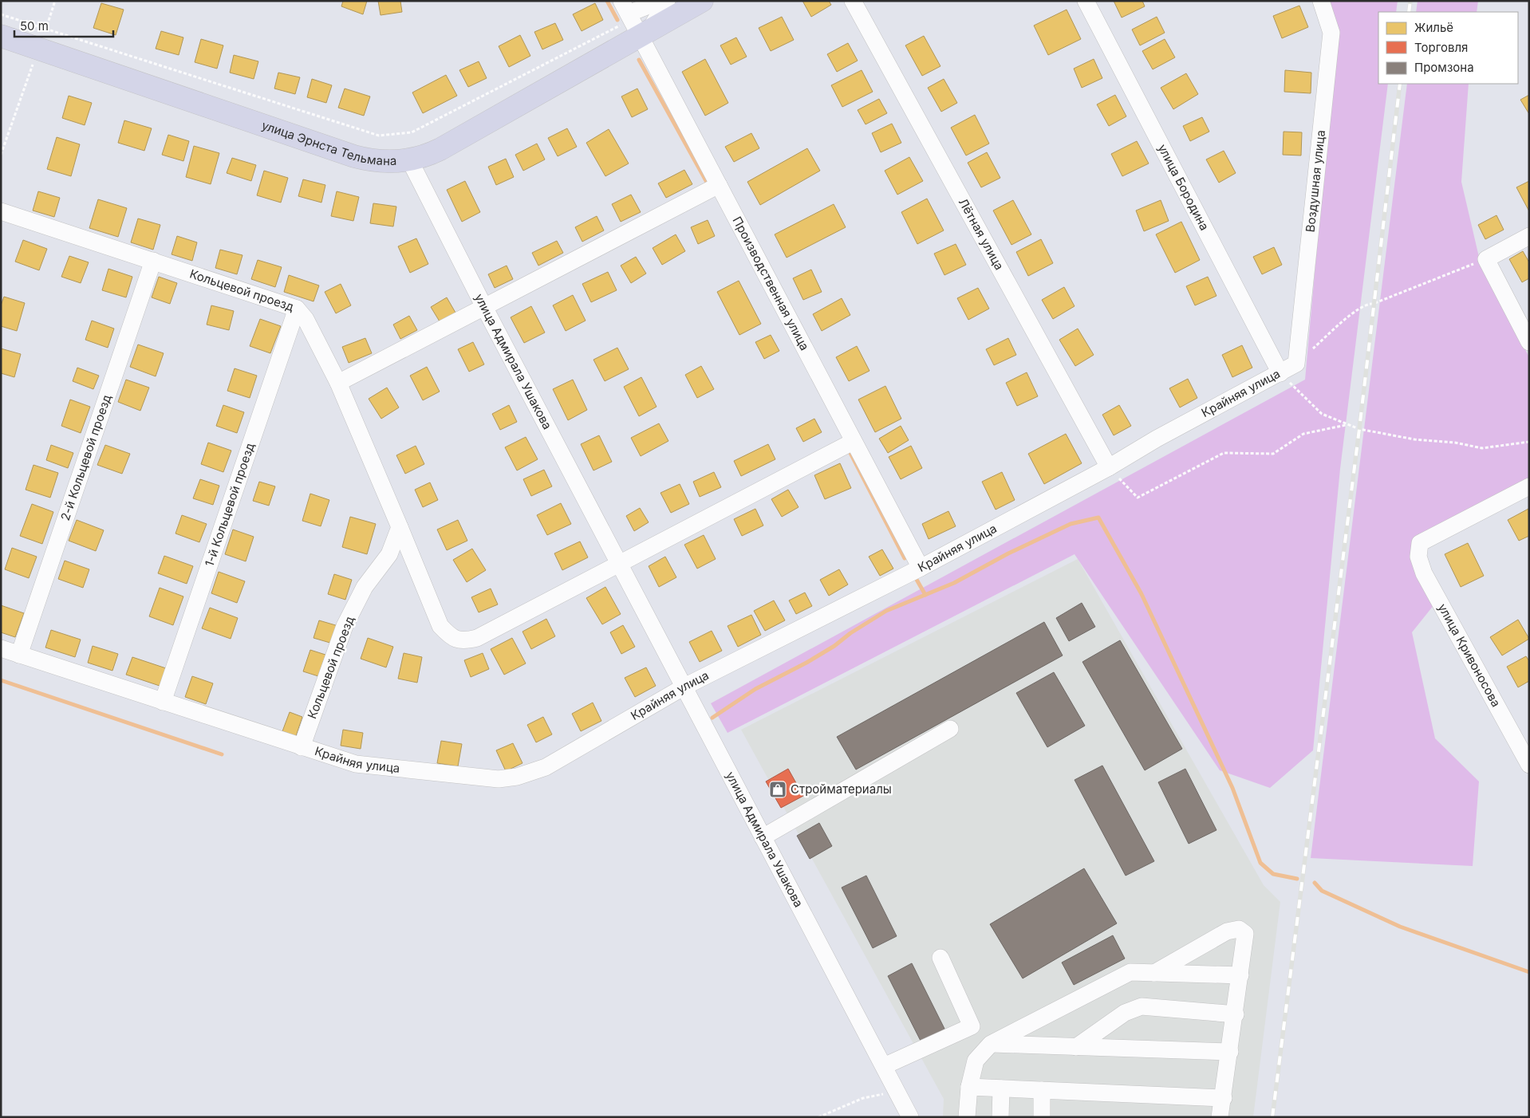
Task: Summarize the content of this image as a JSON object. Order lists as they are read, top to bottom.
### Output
{
  "streets": {
    "main road": ["улица Эрнста Тельмана"],
    "street": [
      "Воздушная улица",
      "улица Бородина",
      "Лётная улица",
      "Производственная улица",
      "Кольцевой проезд",
      "улица Адмирала Ушакова",
      "Крайняя улица",
      "2-й Кольцевой проезд",
      "1-й Кольцевой проезд",
      "улица Кривоносова"
    ]
  },
  "crossings": [
    ["улица Эрнста Тельмана", "Производственная улица"],
    ["улица Эрнста Тельмана", "улица Адмирала Ушакова"],
    ["Воздушная улица", "Крайняя улица"],
    ["улица Бородина", "Крайняя улица"],
    ["Лётная улица", "Крайняя улица"],
    ["Производственная улица", "Крайняя улица"],
    ["Кольцевой проезд", "улица Адмирала Ушакова"],
    ["Кольцевой проезд", "Крайняя улица"],
    ["Кольцевой проезд", "2-й Кольцевой проезд"],
    ["Кольцевой проезд", "1-й Кольцевой проезд"],
    ["улица Адмирала Ушакова", "Крайняя улица"],
    ["Крайняя улица", "2-й Кольцевой проезд"],
    ["Крайняя улица", "1-й Кольцевой проезд"]
  ],
  "places": {
    "shop": ["Стройматериалы"]
  },
  "legend": ["Жильё", "Торговля", "Промзона"],
  "scale_bar": "50 m"
}
